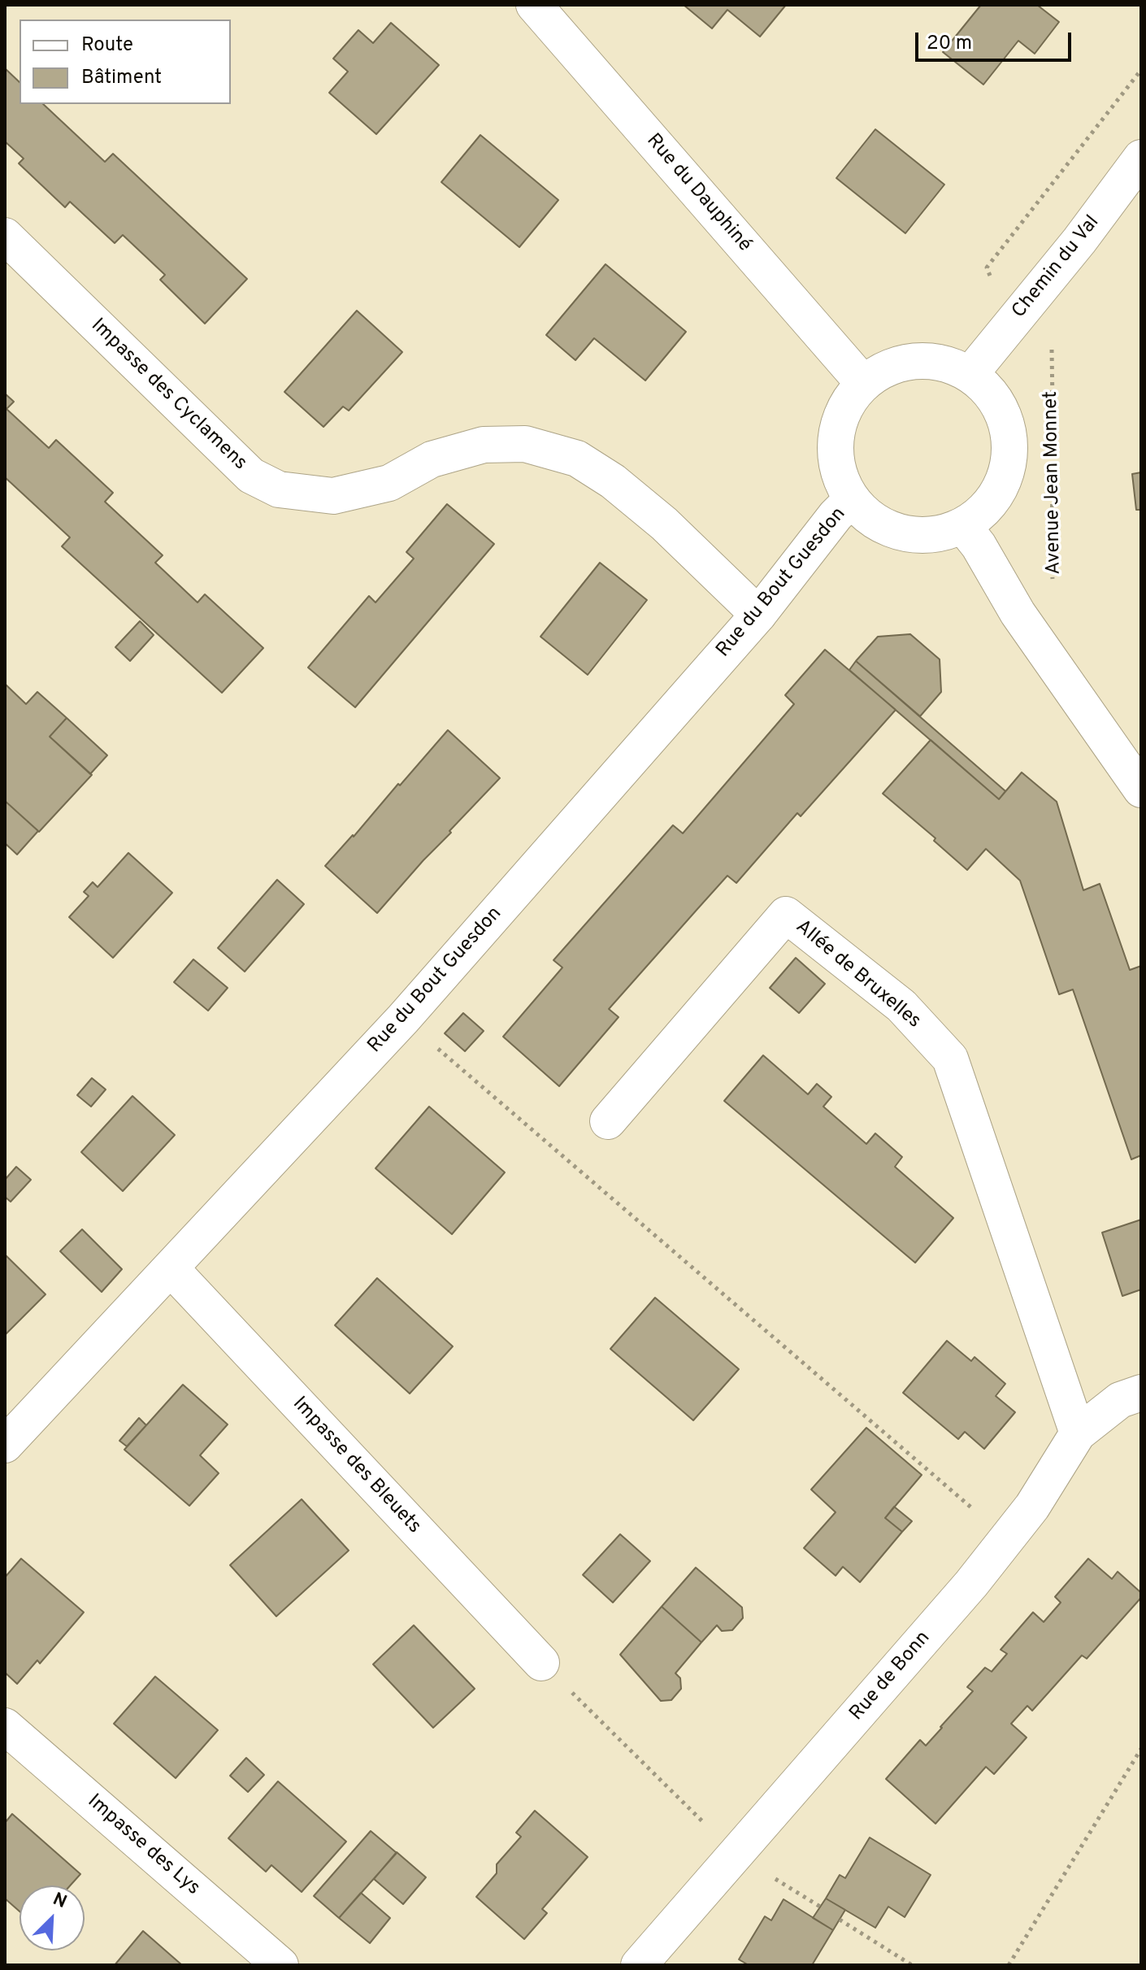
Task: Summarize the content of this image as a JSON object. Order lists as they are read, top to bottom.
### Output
{
  "streets": {
    "street": [
      "Rue du Dauphiné",
      "Chemin du Val",
      "Impasse des Cyclamens",
      "Rue du Bout Guesdon",
      "Allée de Bruxelles",
      "Impasse des Bleuets",
      "Rue de Bonn",
      "Impasse des Lys"
    ],
    "path": ["Avenue Jean Monnet"]
  },
  "crossings": [
    ["Rue du Dauphiné", "Chemin du Val"],
    ["Rue du Dauphiné", "Rue du Bout Guesdon"],
    ["Chemin du Val", "Rue du Bout Guesdon"],
    ["Impasse des Cyclamens", "Rue du Bout Guesdon"],
    ["Rue du Bout Guesdon", "Impasse des Bleuets"],
    ["Allée de Bruxelles", "Rue de Bonn"]
  ],
  "legend": ["Route", "Bâtiment"],
  "scale_bar": "20 m",
  "north": "top right"
}
